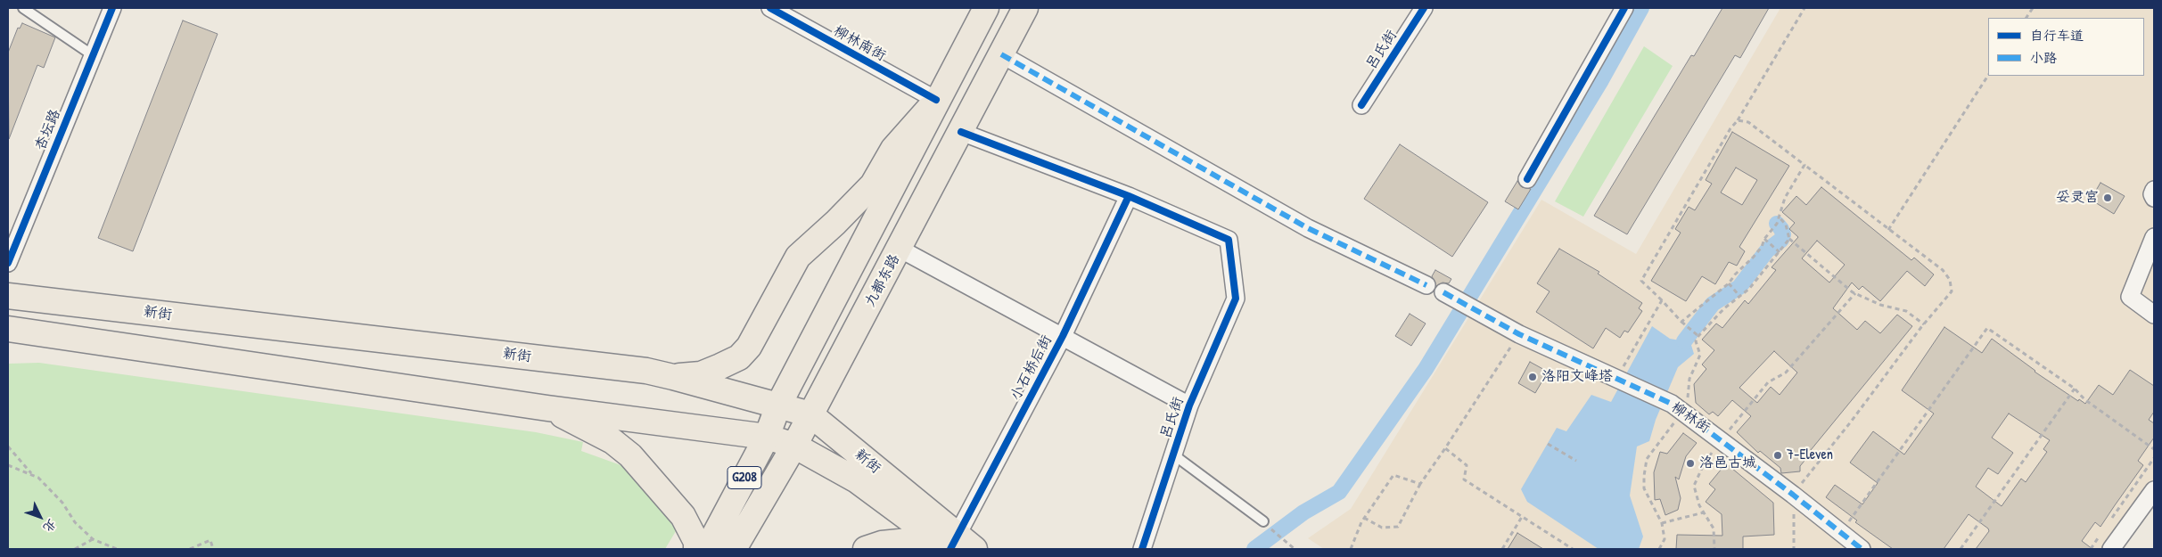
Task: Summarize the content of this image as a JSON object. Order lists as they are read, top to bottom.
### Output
{
  "streets": {
    "main road": ["九都东路", "新街", "G208"],
    "street": [
      "柳林南街",
      "吕氏街",
      "杏坛路",
      "小石桥后街",
      "柳林街"
    ]
  },
  "crossings": [
    ["吕氏街", "小石桥后街"],
    ["九都东路", "新街"],
    ["新街", "小石桥后街"],
    ["新街", "G208"]
  ],
  "places": [
    "妥灵宫",
    "洛阳文峰塔",
    "7-Eleven",
    "洛邑古城"
  ],
  "legend": ["自行车道", "小路"],
  "north": "bottom right"
}
